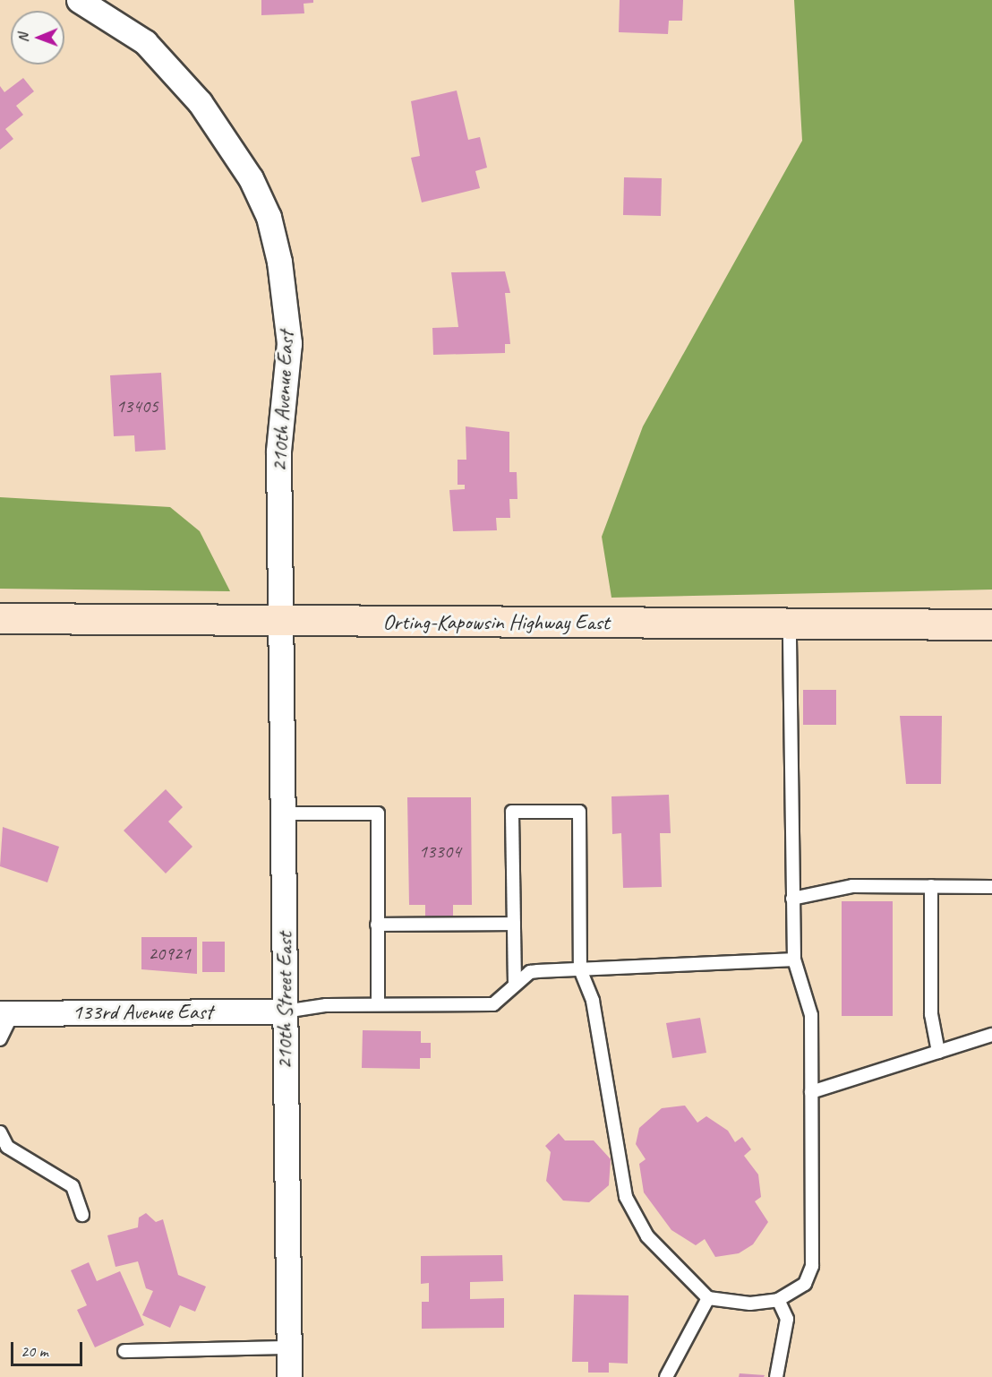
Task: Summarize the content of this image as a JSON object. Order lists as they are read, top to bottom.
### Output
{
  "streets": {
    "main road": ["Orting-Kapowsin Highway East"],
    "street": ["210th Avenue East", "210th Street East", "133rd Avenue East"]
  },
  "crossings": [
    ["210th Avenue East", "Orting-Kapowsin Highway East"],
    ["210th Avenue East", "210th Street East"],
    ["Orting-Kapowsin Highway East", "210th Street East"],
    ["210th Street East", "133rd Avenue East"]
  ],
  "house_numbers": ["13405", "13304", "20921"],
  "scale_bar": "20 m",
  "north": "left"
}
